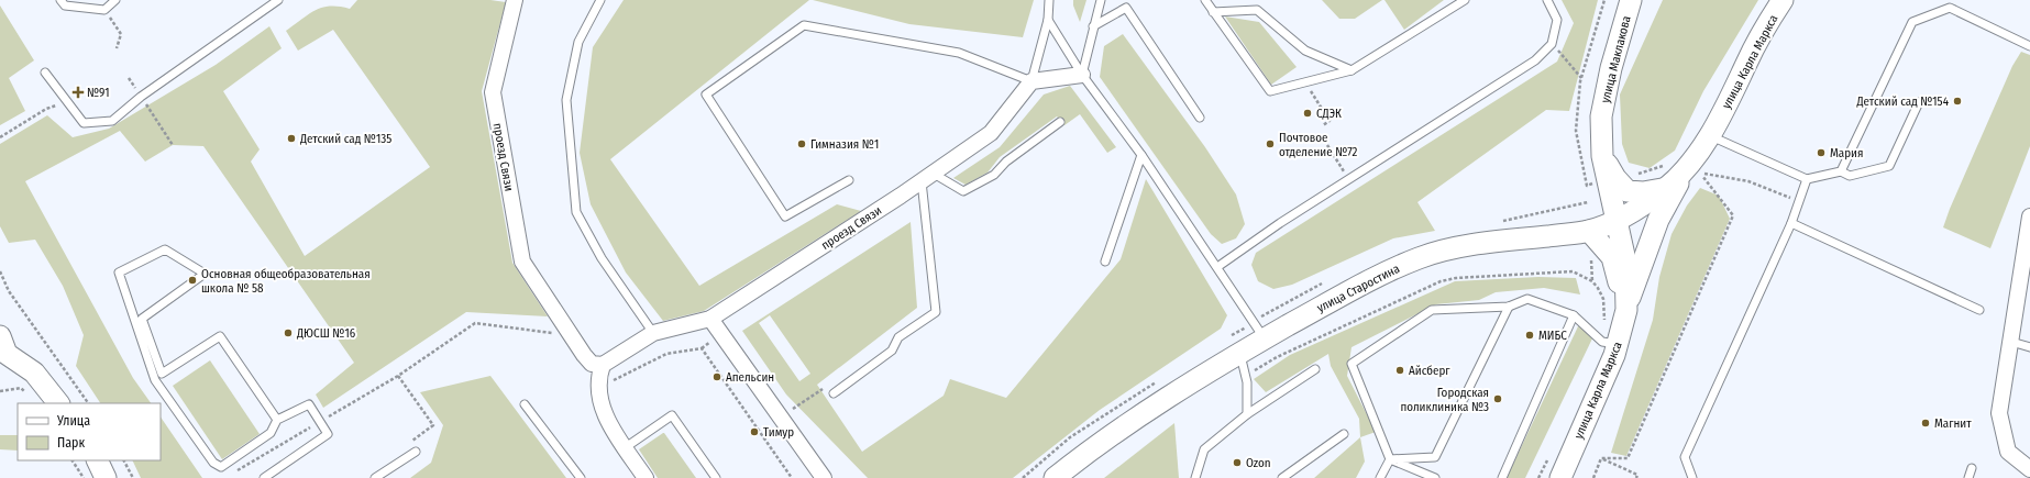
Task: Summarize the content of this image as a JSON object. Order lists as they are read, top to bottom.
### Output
{
  "streets": {
    "main road": ["улица Маклакова", "улица Карла Маркса", "улица Старостина"],
    "street": ["проезд Связи"]
  },
  "crossings": [
    ["улица Маклакова", "улица Карла Маркса"],
    ["улица Карла Маркса", "улица Старостина"]
  ],
  "places": {
    "health": ["№91"],
    "other": [
      "Детский сад №154",
      "СДЭК",
      "Детский сад №135",
      "Гимназия №1",
      "Почтовое отделение №72",
      "Мария",
      "Основная общеобразовательная школа № 58",
      "ДЮСШ №16",
      "МИБС",
      "Айсберг",
      "Апельсин",
      "Городская поликлиника №3",
      "Магнит",
      "Тимур",
      "Ozon"
    ]
  },
  "legend": ["Улица", "Парк"]
}
